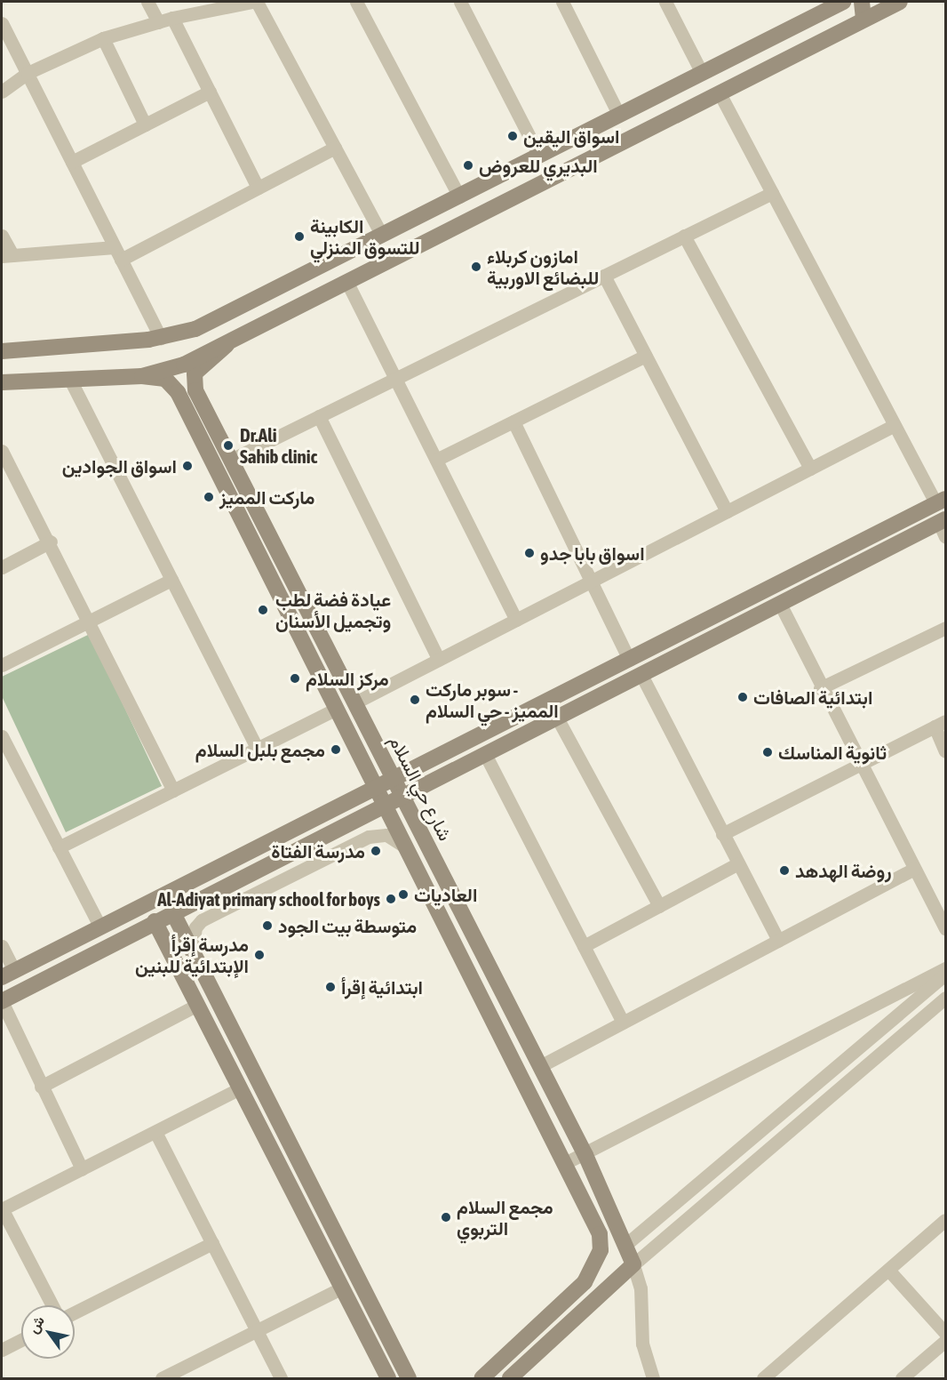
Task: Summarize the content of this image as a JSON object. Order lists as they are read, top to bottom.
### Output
{
  "streets": {
    "main road": ["شارع حي السلام"]
  },
  "places": [
    "اسواق اليقين",
    "البديري للعروض",
    "الكابينة للتسوق المنزلي",
    "امازون كربلاء للبضائع الاوربية",
    "Dr.Ali Sahib clinic",
    "اسواق الجوادين",
    "ماركت المميز",
    "اسواق بابا جدو",
    "عيادة فضة لطب وتجميل الأسنان",
    "مركز السلام",
    "ابتدائية الصافات",
    "سوبر ماركت - المميز - حي السلام",
    "مجمع بلبل السلام",
    "ثانوية المناسك",
    "مدرسة الفتاة",
    "روضة الهدهد",
    "العاديات",
    "Al-Adiyat primary school for boys",
    "متوسطة بيت الجود",
    "مدرسة إقرأ الإبتدائية للبنين",
    "ابتدائية إقرأ",
    "مجمع السلام التربوي"
  ],
  "north": "top left"
}
